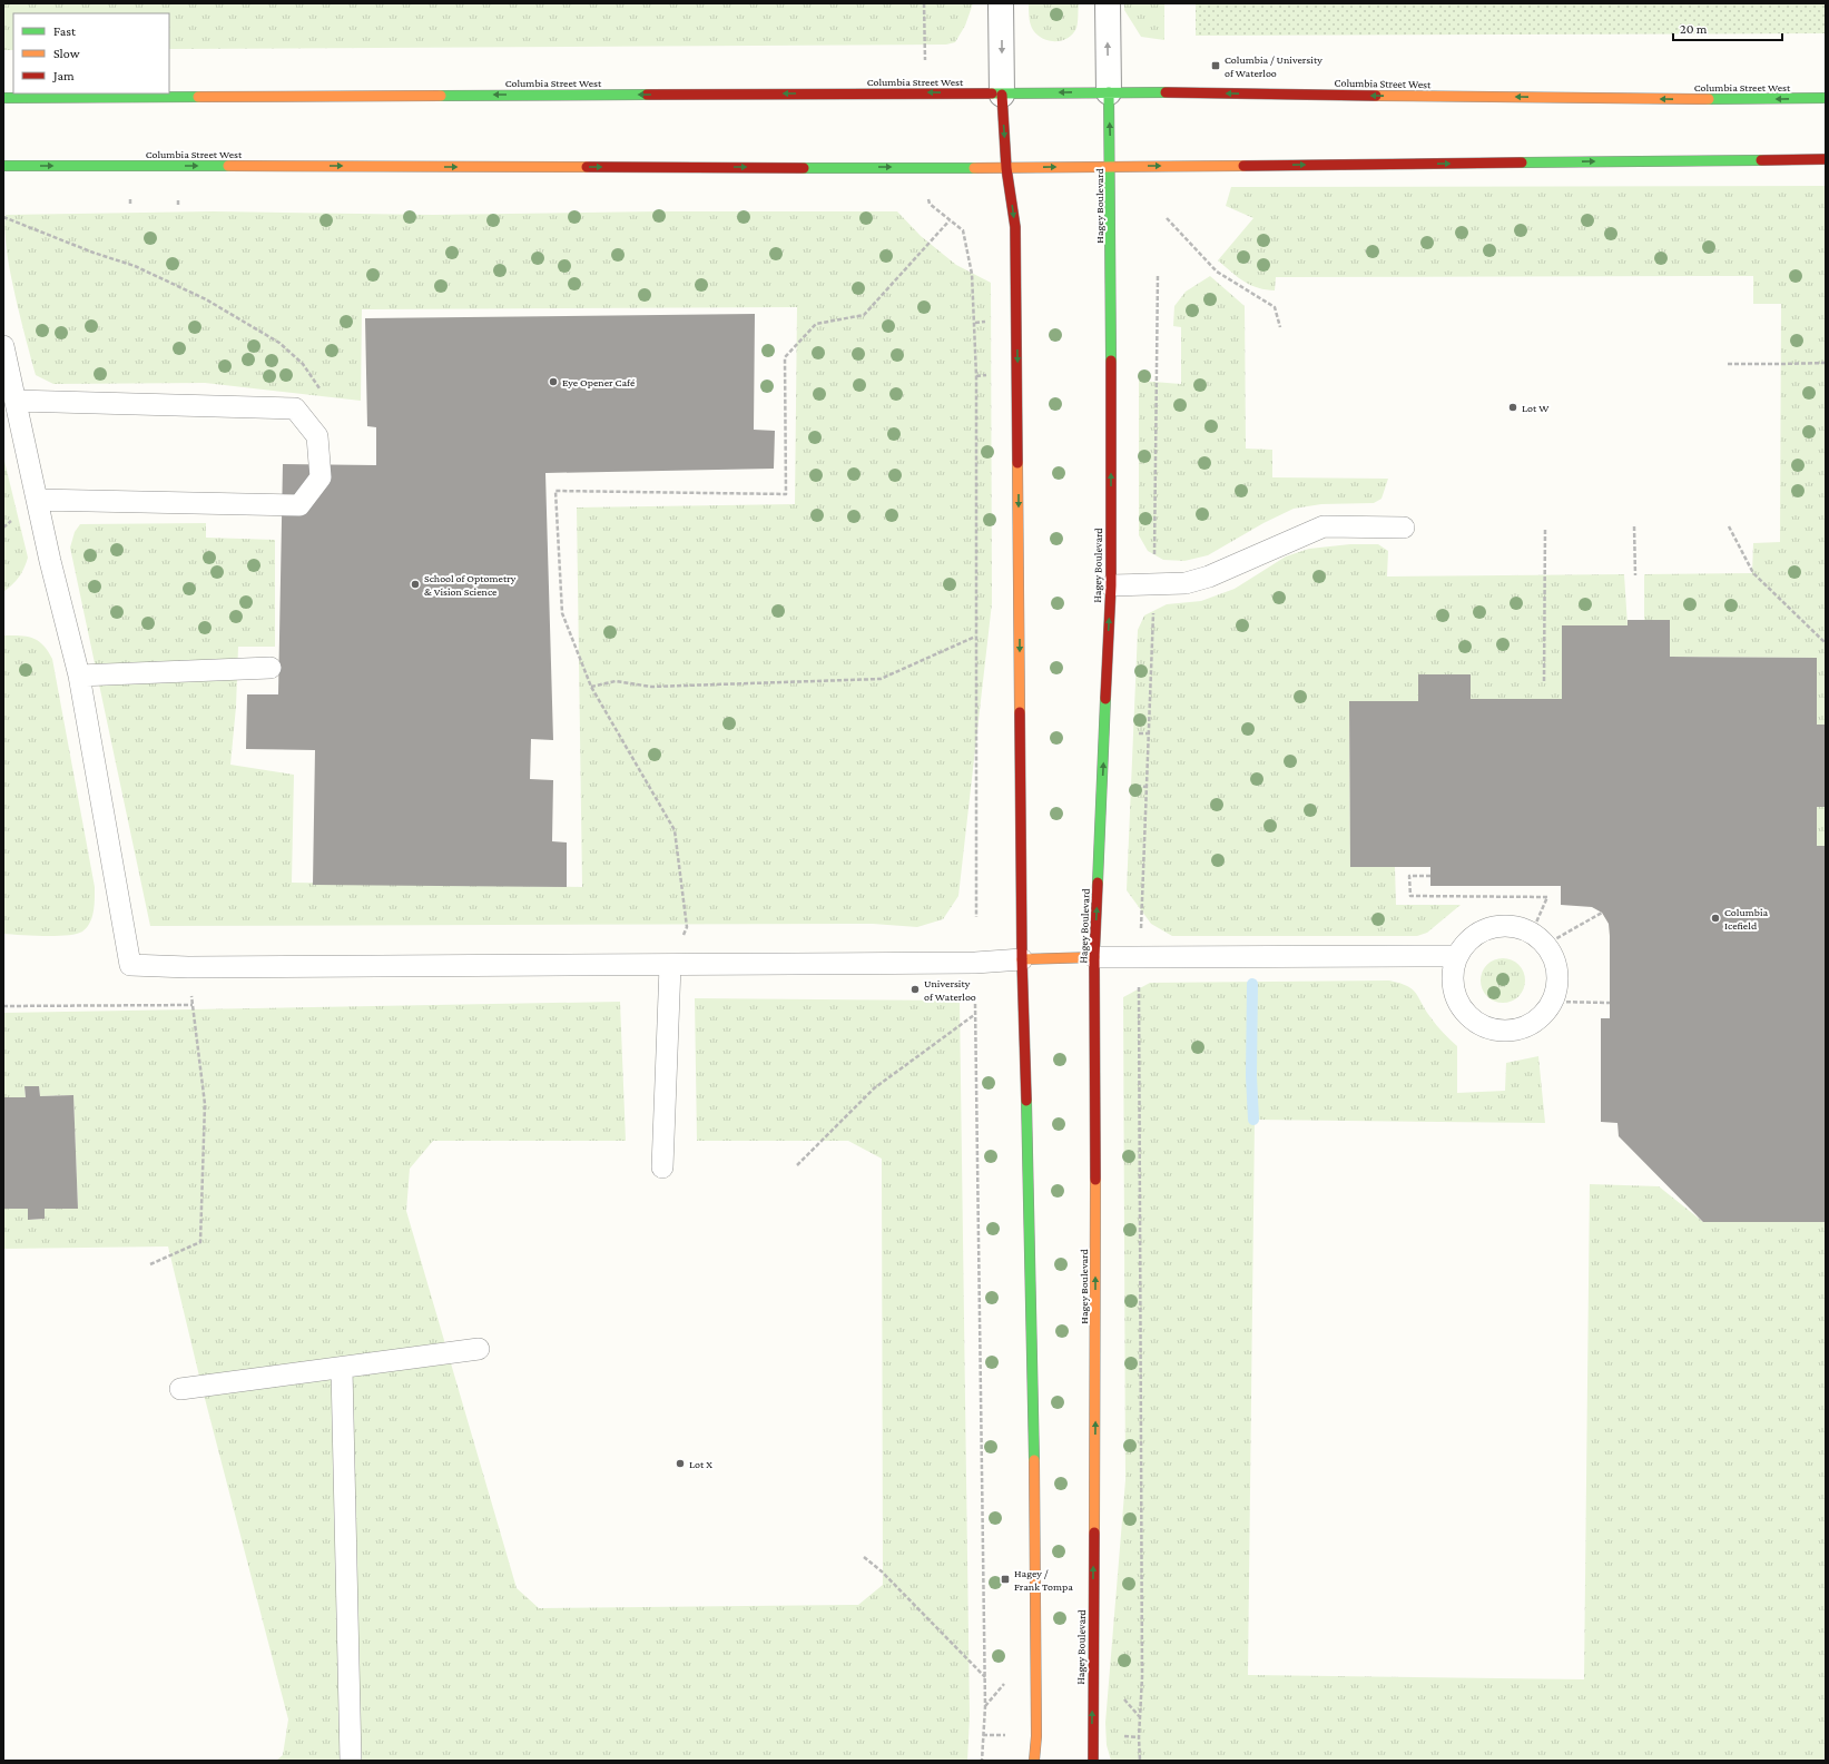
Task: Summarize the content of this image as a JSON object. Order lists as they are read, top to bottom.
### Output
{
  "streets": {
    "main road": ["Columbia Street West", "Hagey Boulevard"]
  },
  "crossings": [
    ["Columbia Street West", "Hagey Boulevard"]
  ],
  "places": {
    "transit": ["Columbia / University of Waterloo", "Hagey / Frank Tompa"],
    "other": [
      "Eye Opener Café",
      "Lot W",
      "School of Optometry & Vision Science",
      "Columbia Icefield",
      "University of Waterloo",
      "Lot X"
    ]
  },
  "legend": ["Fast", "Slow", "Jam"],
  "scale_bar": "20 m"
}
